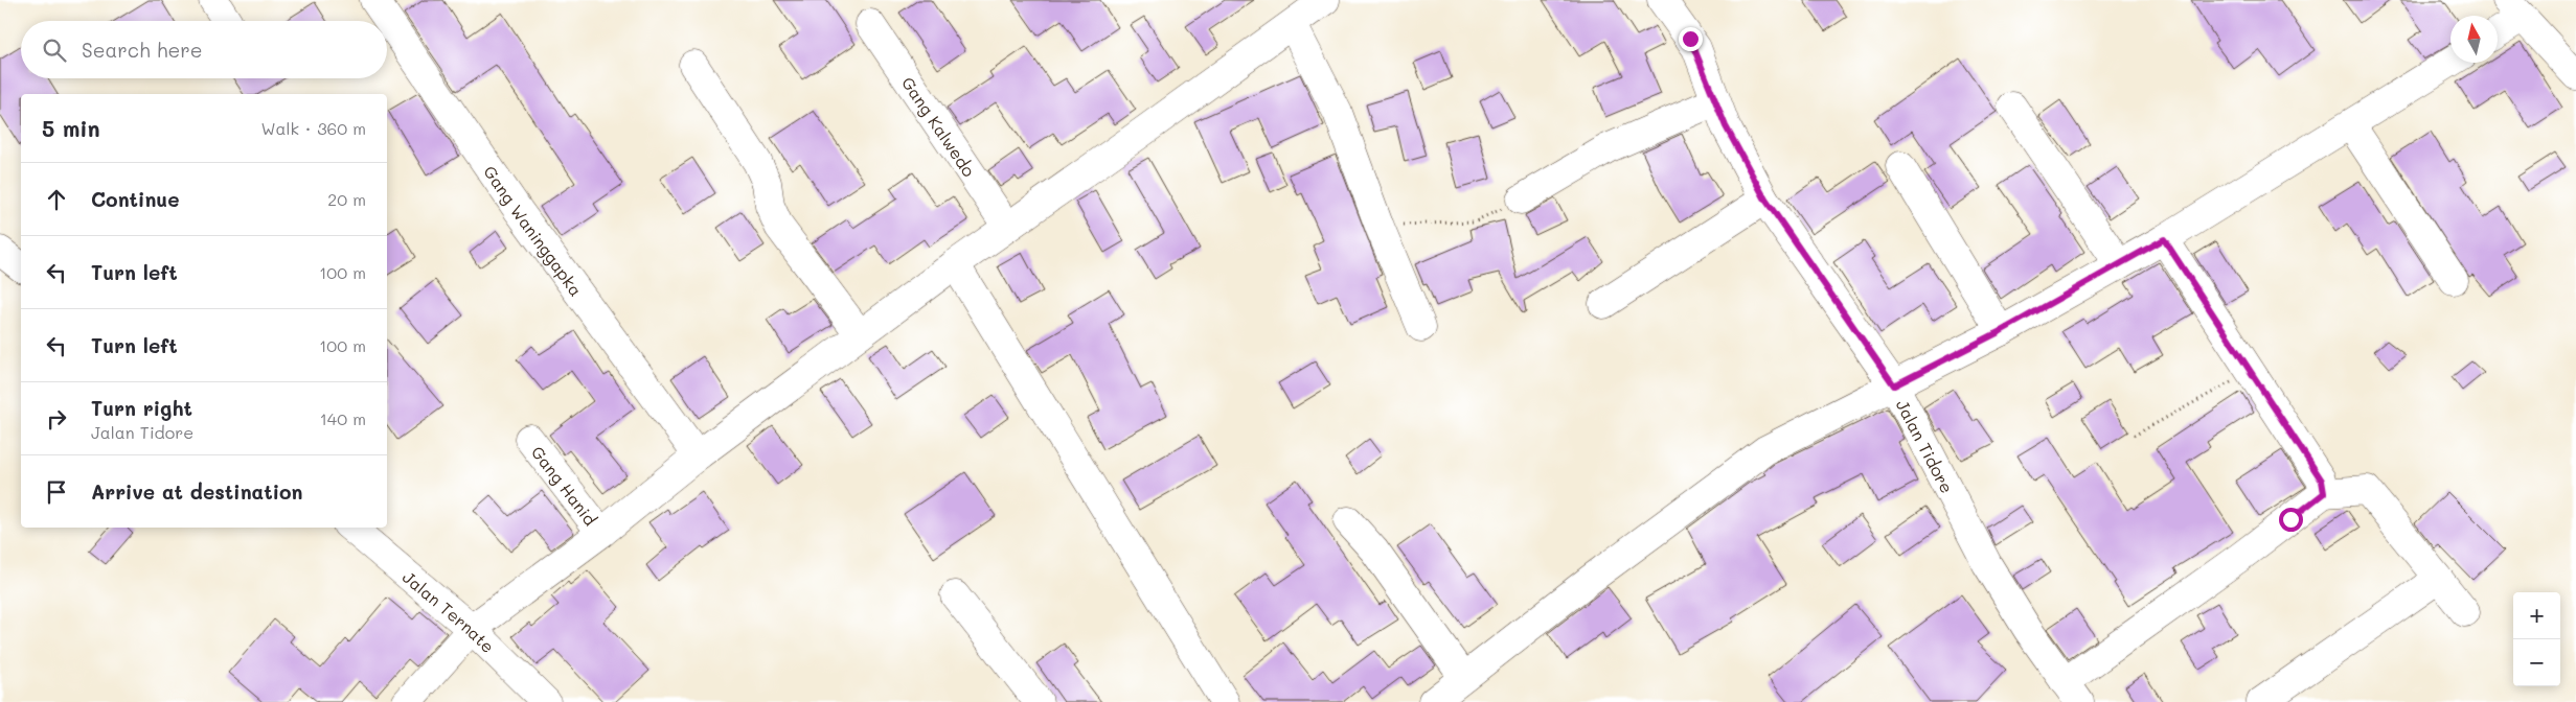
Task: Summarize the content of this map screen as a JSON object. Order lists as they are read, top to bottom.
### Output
{
  "streets": {
    "street": [
      "Gang Kalwedo",
      "Gang Waninggapka",
      "Jalan Tidore",
      "Gang Hanid",
      "Jalan Ternate"
    ]
  },
  "north": "top",
  "page": {
    "search": "Search here",
    "heading": ["5 min", "Walk · 360 m"],
    "list": [
      ["Continue", "20 m"],
      ["Turn left", "100 m"],
      ["Turn left", "100 m"],
      ["Turn right", "Jalan Tidore", "140 m"],
      "Arrive at destination"
    ],
    "map_buttons": ["+", "−"]
  }
}
